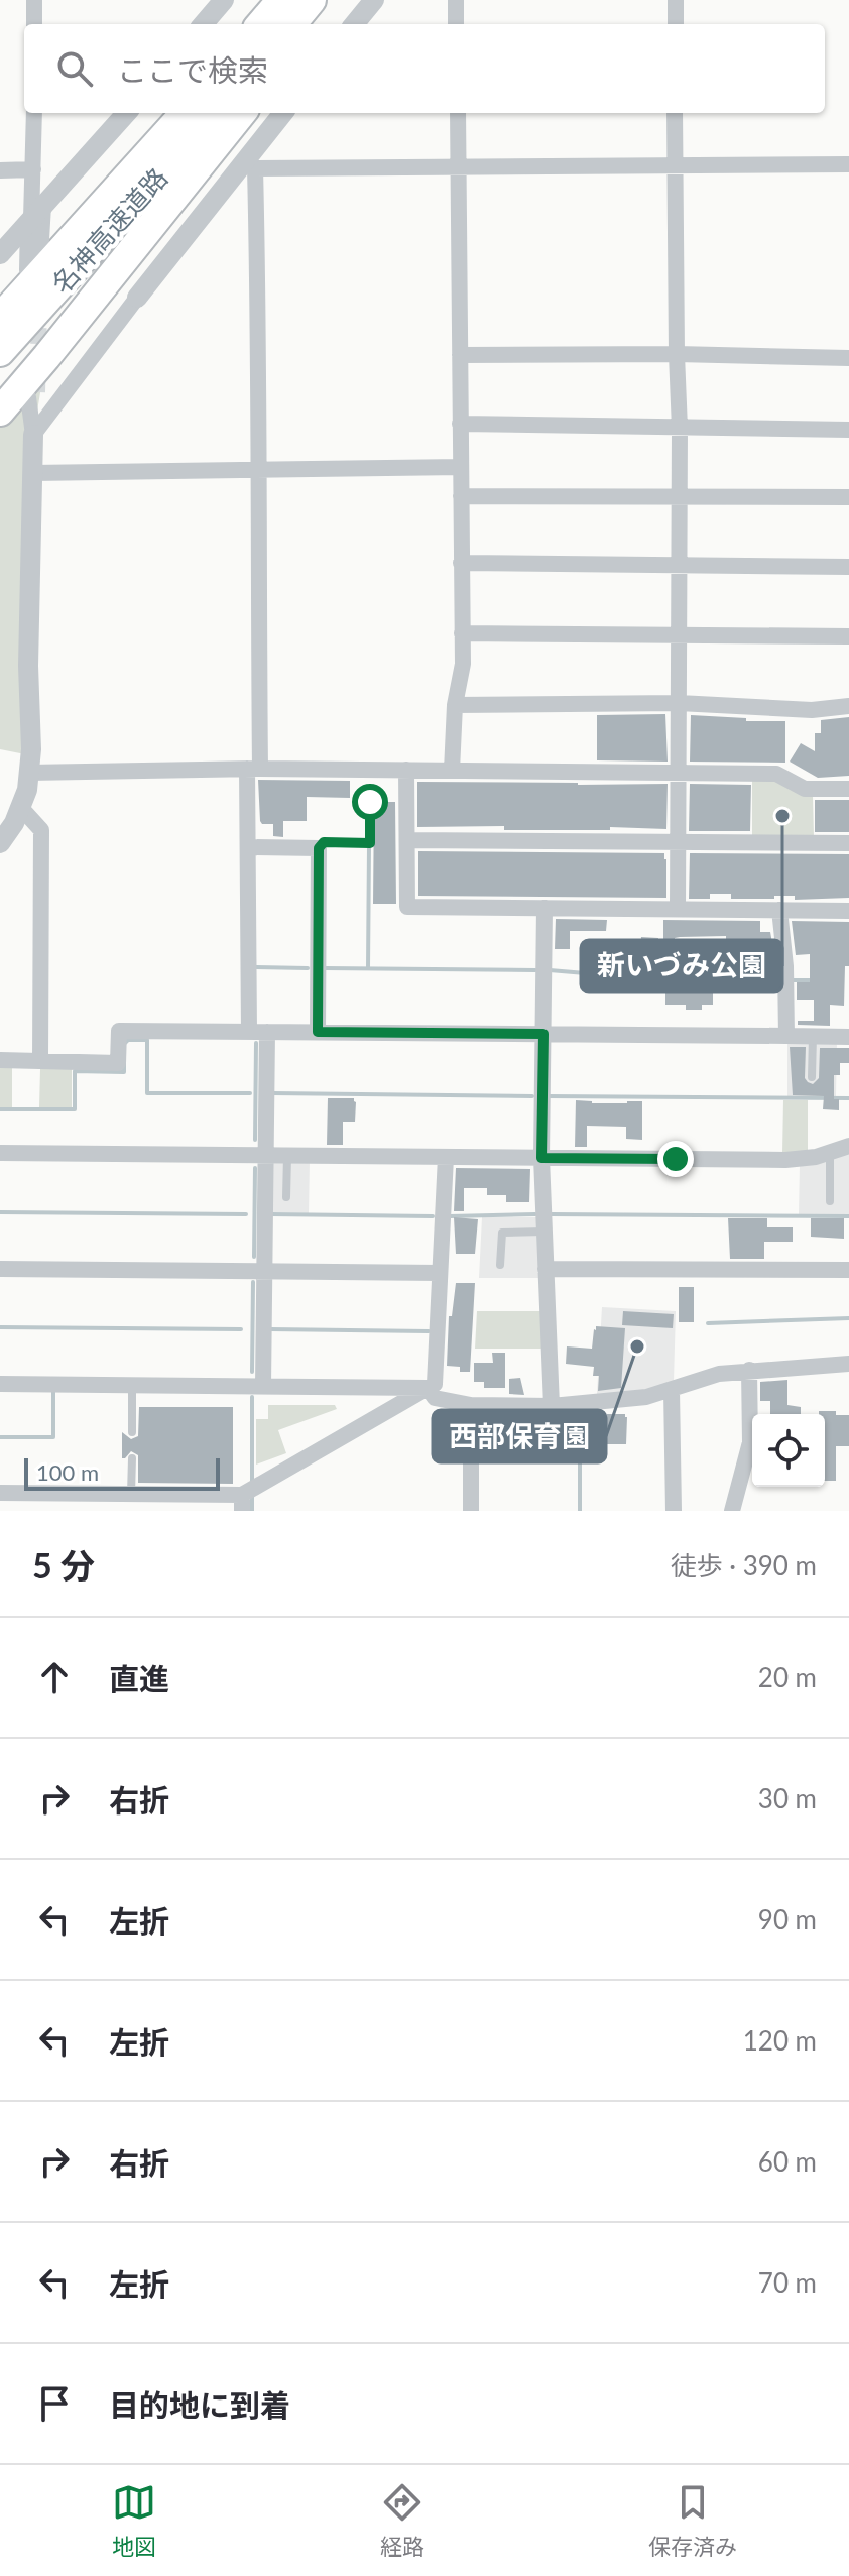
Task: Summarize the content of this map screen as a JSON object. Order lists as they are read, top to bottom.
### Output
{
  "streets": {
    "highway": ["名神高速道路"]
  },
  "places": ["新いづみ公園", "西部保育園"],
  "scale_bar": "100 m",
  "page": {
    "search": "ここで検索",
    "scale": "100 m",
    "heading": ["5 分", "徒歩 · 390 m"],
    "list": [
      ["直進", "20 m"],
      ["右折", "30 m"],
      ["左折", "90 m"],
      ["左折", "120 m"],
      ["右折", "60 m"],
      ["左折", "70 m"],
      "目的地に到着"
    ],
    "nav": ["地図", "経路", "保存済み"]
  }
}
